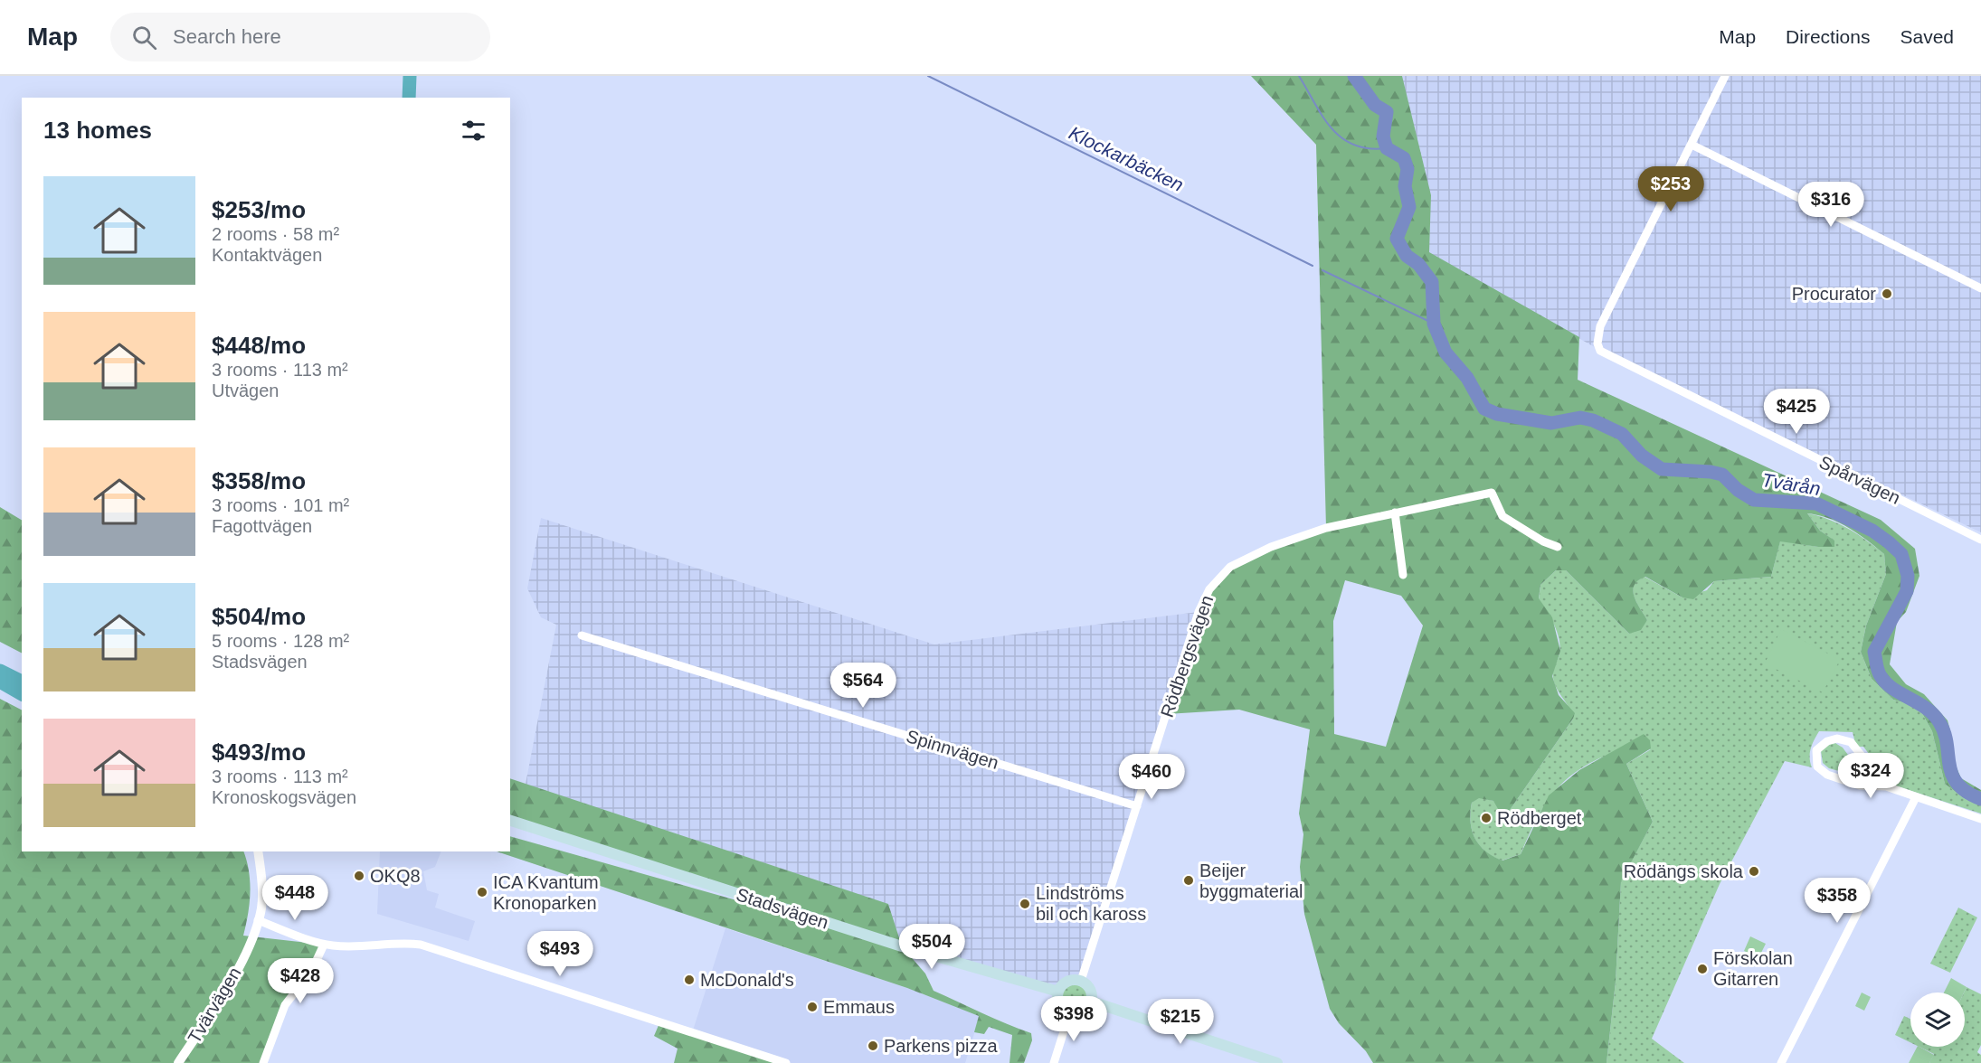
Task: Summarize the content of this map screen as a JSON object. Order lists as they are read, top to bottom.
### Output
{
  "streets": {
    "main road": ["Stadsvägen"],
    "street": [
      "Spårvägen",
      "Rödbergsvägen",
      "Spinnvägen",
      "Tvärvägen"
    ]
  },
  "crossings": [
    ["Rödbergsvägen", "Spinnvägen"],
    ["Rödbergsvägen", "Stadsvägen"]
  ],
  "water": ["Klockarbäcken", "Tvärån"],
  "places": [
    "Procurator",
    "Rödberget",
    "Rödängs skola",
    "OKQ8",
    "Beijer byggmaterial",
    "ICA Kvantum Kronoparken",
    "Lindströms bil och kaross",
    "Förskolan Gitarren",
    "McDonald's",
    "Emmaus",
    "Parkens pizza"
  ],
  "page": {
    "header": "Map",
    "search": "Search here",
    "nav": ["Map", "Directions", "Saved"],
    "heading": "13 homes",
    "list": [
      {
        "name": "$253/mo",
        "note": "2 rooms · 58 m² · Kontaktvägen"
      },
      {
        "name": "$448/mo",
        "note": "3 rooms · 113 m² · Utvägen"
      },
      {
        "name": "$358/mo",
        "note": "3 rooms · 101 m² · Fagottvägen"
      },
      {
        "name": "$504/mo",
        "note": "5 rooms · 128 m² · Stadsvägen"
      },
      {
        "name": "$493/mo",
        "note": "3 rooms · 113 m² · Kronoskogsvägen"
      }
    ],
    "price": [
      "$253",
      "$316",
      "$425",
      "$564",
      "$324",
      "$460",
      "$448",
      "$358",
      "$504",
      "$493",
      "$428",
      "$398",
      "$215"
    ]
  }
}
